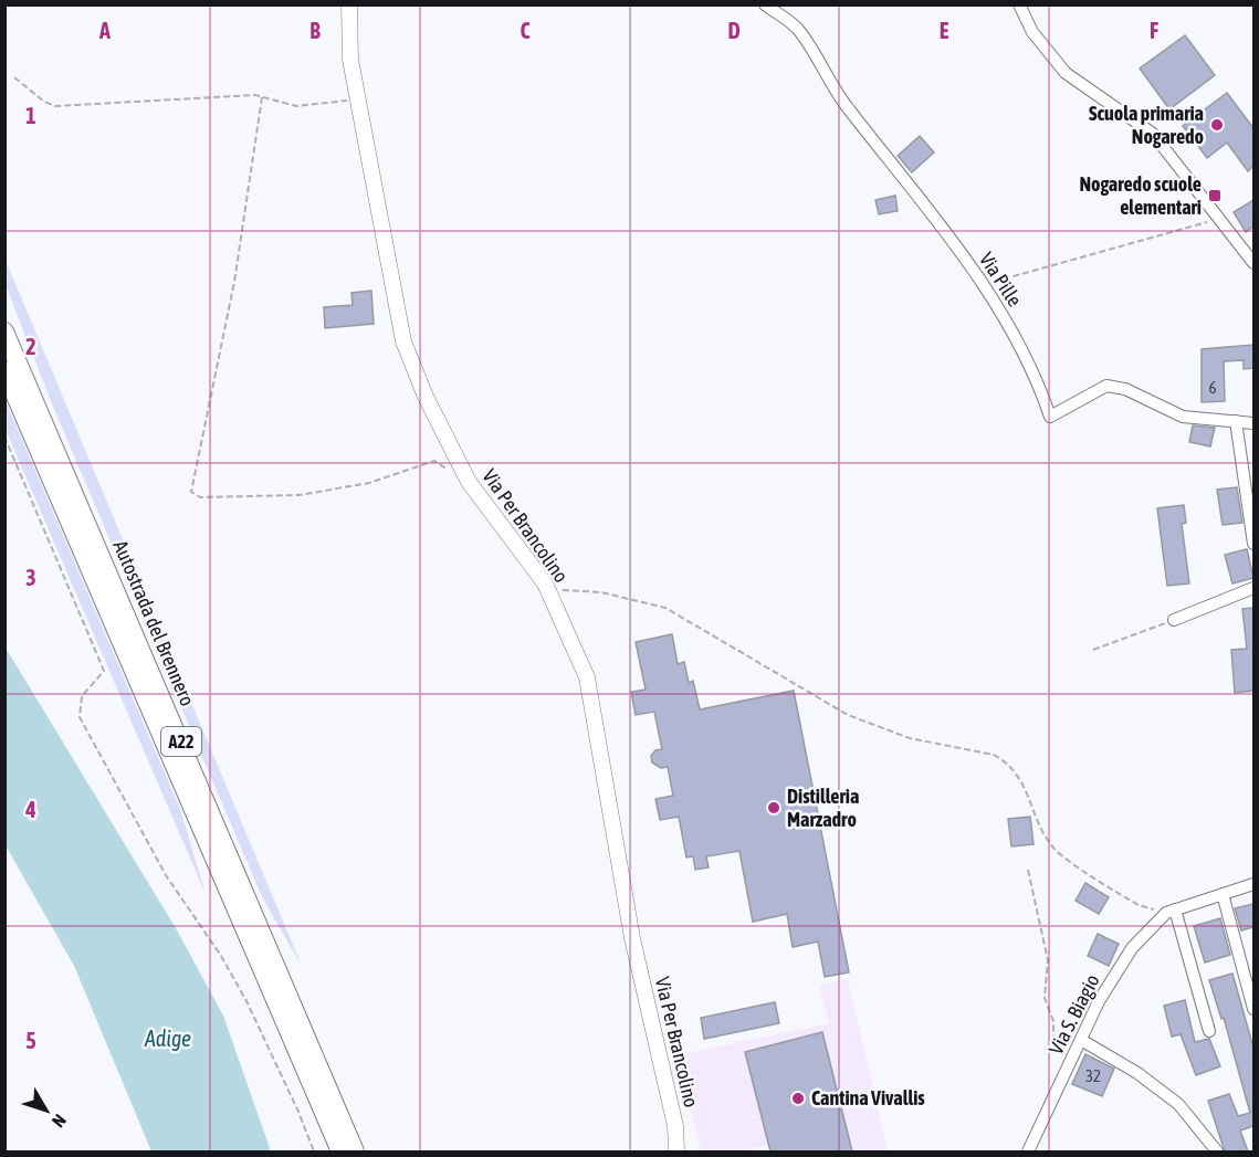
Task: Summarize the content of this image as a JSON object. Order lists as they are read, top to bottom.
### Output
{
  "streets": {
    "highway": ["Autostrada del Brennero", "A22"],
    "main road": ["Via Per Brancolino"],
    "street": ["Via Pille", "Via S. Biagio"]
  },
  "water": ["Adige"],
  "places": {
    "other": ["Scuola primaria Nogaredo", "Distilleria Marzadro", "Cantina Vivallis"],
    "transit": ["Nogaredo scuole elementari"]
  },
  "house_numbers": ["6", "32"],
  "north": "bottom right",
  "grid": {
    "columns": [
      "A",
      "B",
      "C",
      "D",
      "E",
      "F"
    ],
    "rows": [
      "1",
      "2",
      "3",
      "4",
      "5"
    ]
  }
}
